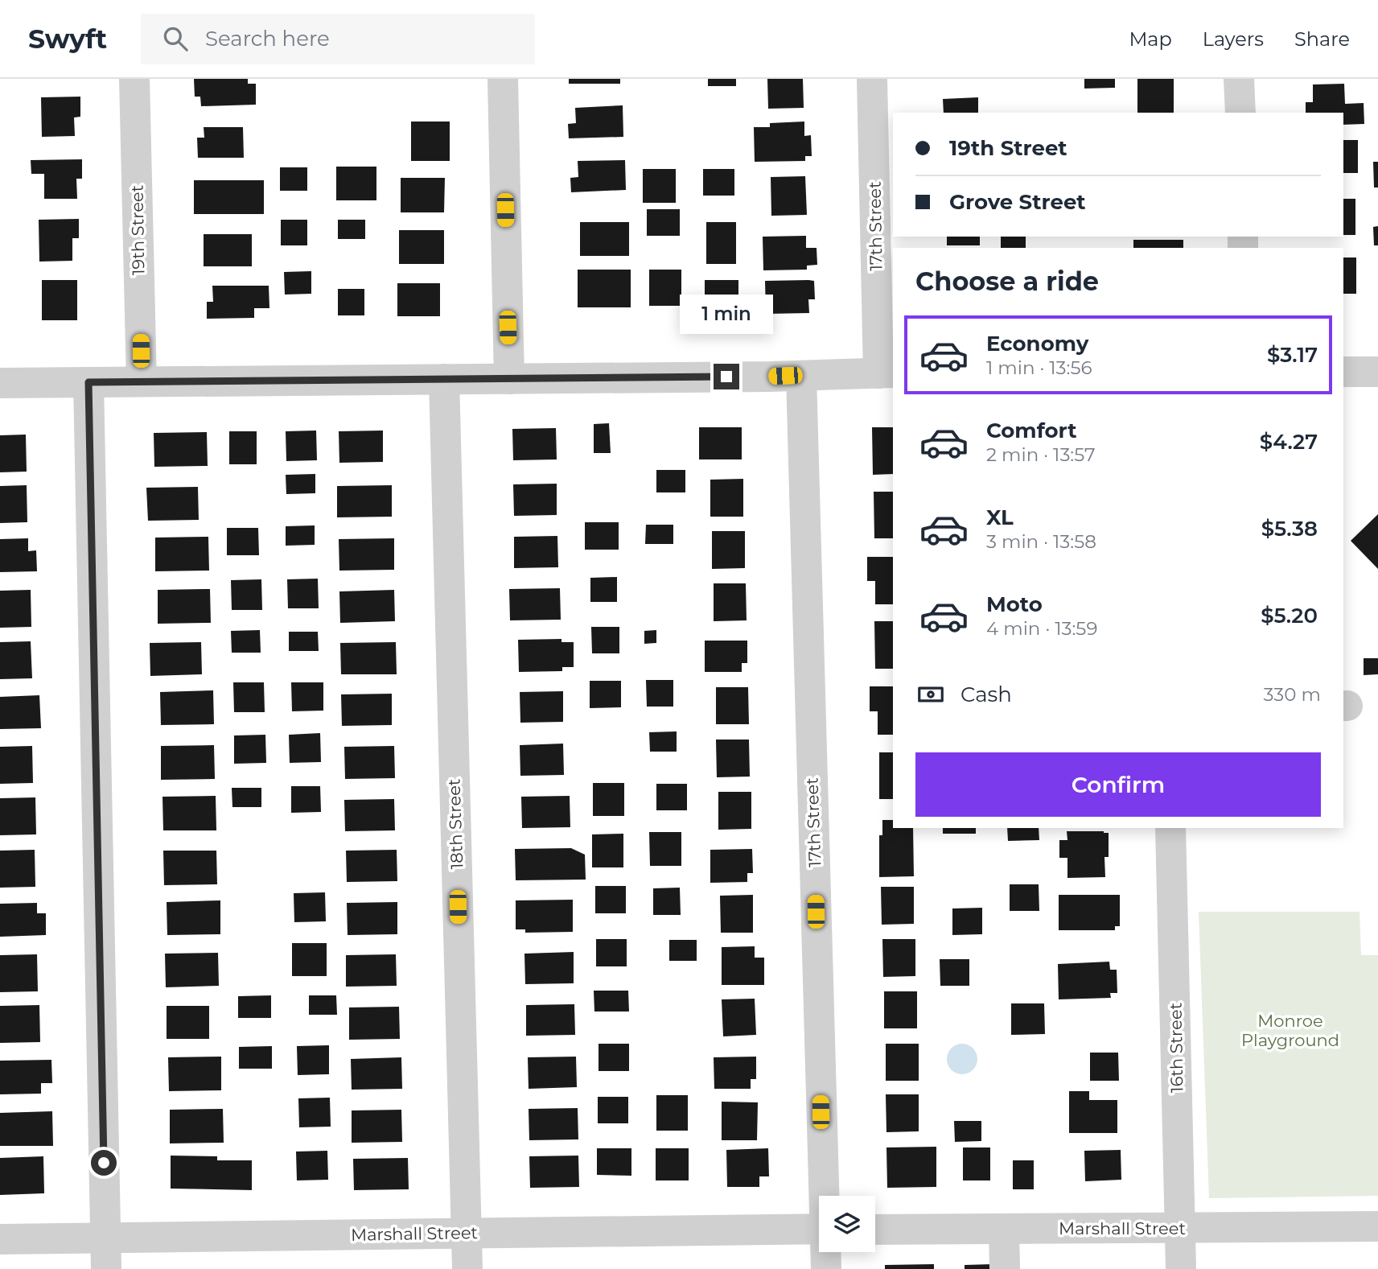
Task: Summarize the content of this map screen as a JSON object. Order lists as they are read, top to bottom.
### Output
{
  "streets": {
    "street": [
      "17th Street",
      "19th Street",
      "18th Street",
      "16th Street",
      "Marshall Street"
    ]
  },
  "crossings": [
    ["18th Street", "Marshall Street"],
    ["16th Street", "Marshall Street"]
  ],
  "parks": ["Monroe Playground"],
  "page": {
    "header": "Swyft",
    "search": "Search here",
    "nav": ["Map", "Layers", "Share"],
    "banner": ["19th Street", "Grove Street"],
    "heading": "Choose a ride",
    "bubble": "1 min",
    "list": [
      {
        "name": "Economy",
        "note": "1 min · 13:56",
        "value": "$3.17"
      },
      {
        "name": "Comfort",
        "note": "2 min · 13:57",
        "value": "$4.27"
      },
      {
        "name": "XL",
        "note": "3 min · 13:58",
        "value": "$5.38"
      },
      {
        "name": "Moto",
        "note": "4 min · 13:59",
        "value": "$5.20"
      }
    ],
    "pay": ["Cash", "330 m"],
    "buttons": "Confirm"
  }
}
